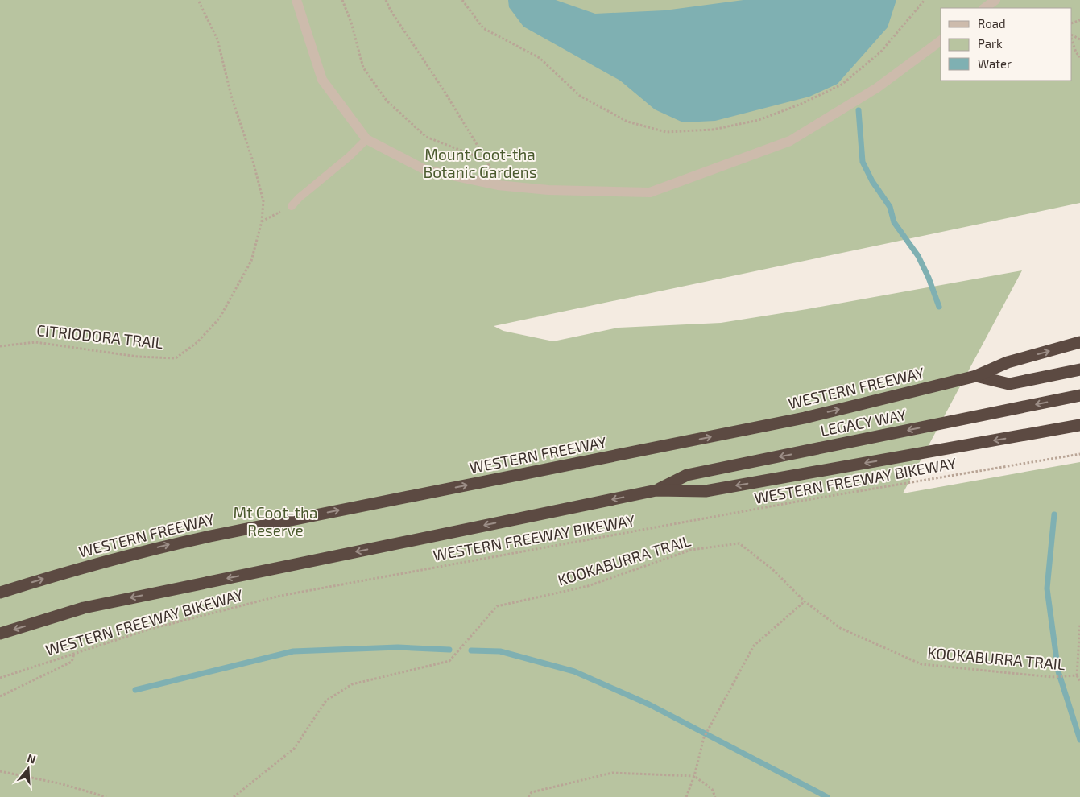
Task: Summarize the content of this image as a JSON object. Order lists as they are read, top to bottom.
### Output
{
  "streets": {
    "highway": ["WESTERN FREEWAY", "LEGACY WAY"],
    "path": ["CITRIODORA TRAIL", "WESTERN FREEWAY BIKEWAY", "KOOKABURRA TRAIL"]
  },
  "parks": ["Mount Coot-tha Botanic Gardens", "Mt Coot-tha Reserve"],
  "legend": ["Road", "Park", "Water"],
  "north": "top"
}
